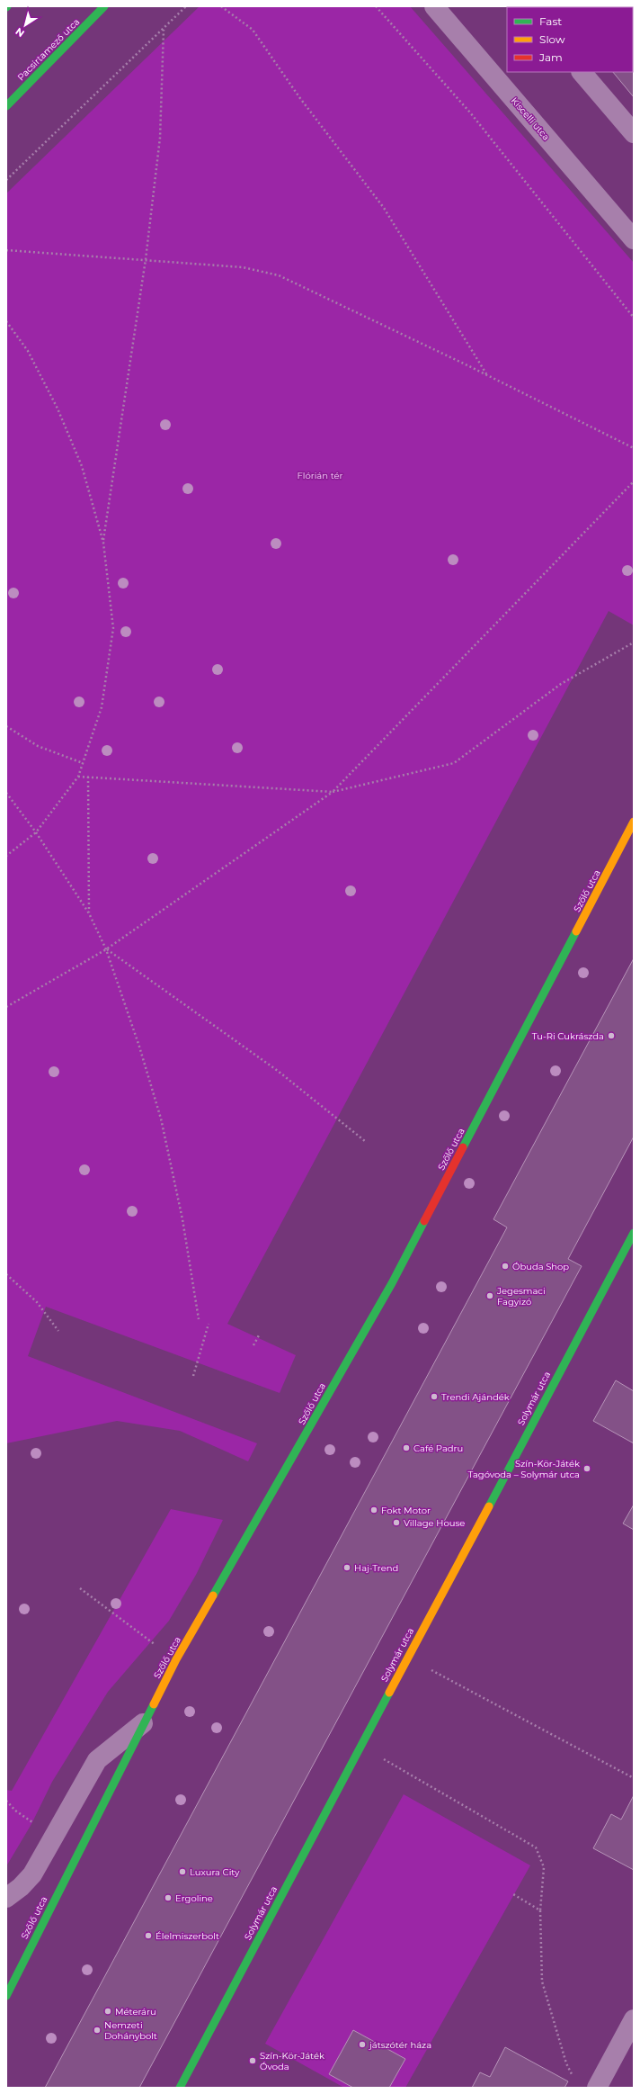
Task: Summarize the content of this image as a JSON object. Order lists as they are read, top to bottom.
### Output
{
  "streets": {
    "street": [
      "Pacsirtamező utca",
      "Kiscelli utca",
      "Szőlő utca",
      "Solymár utca"
    ]
  },
  "parks": ["Flórián tér"],
  "places": [
    "Tu-Ri Cukrászda",
    "Óbuda Shop",
    "Jegesmaci Fagyizó",
    "Trendi Ajándék",
    "Café Padru",
    "Szín-Kör-Játék Tagóvoda – Solymár utca",
    "Fokt Motor",
    "Village House",
    "Haj-Trend",
    "Luxura City",
    "Ergoline",
    "Élelmiszerbolt",
    "Méteráru",
    "Nemzeti Dohánybolt",
    "játszótér háza",
    "Szín-Kör-Játék Óvoda"
  ],
  "legend": ["Fast", "Slow", "Jam"],
  "north": "bottom left"
}
